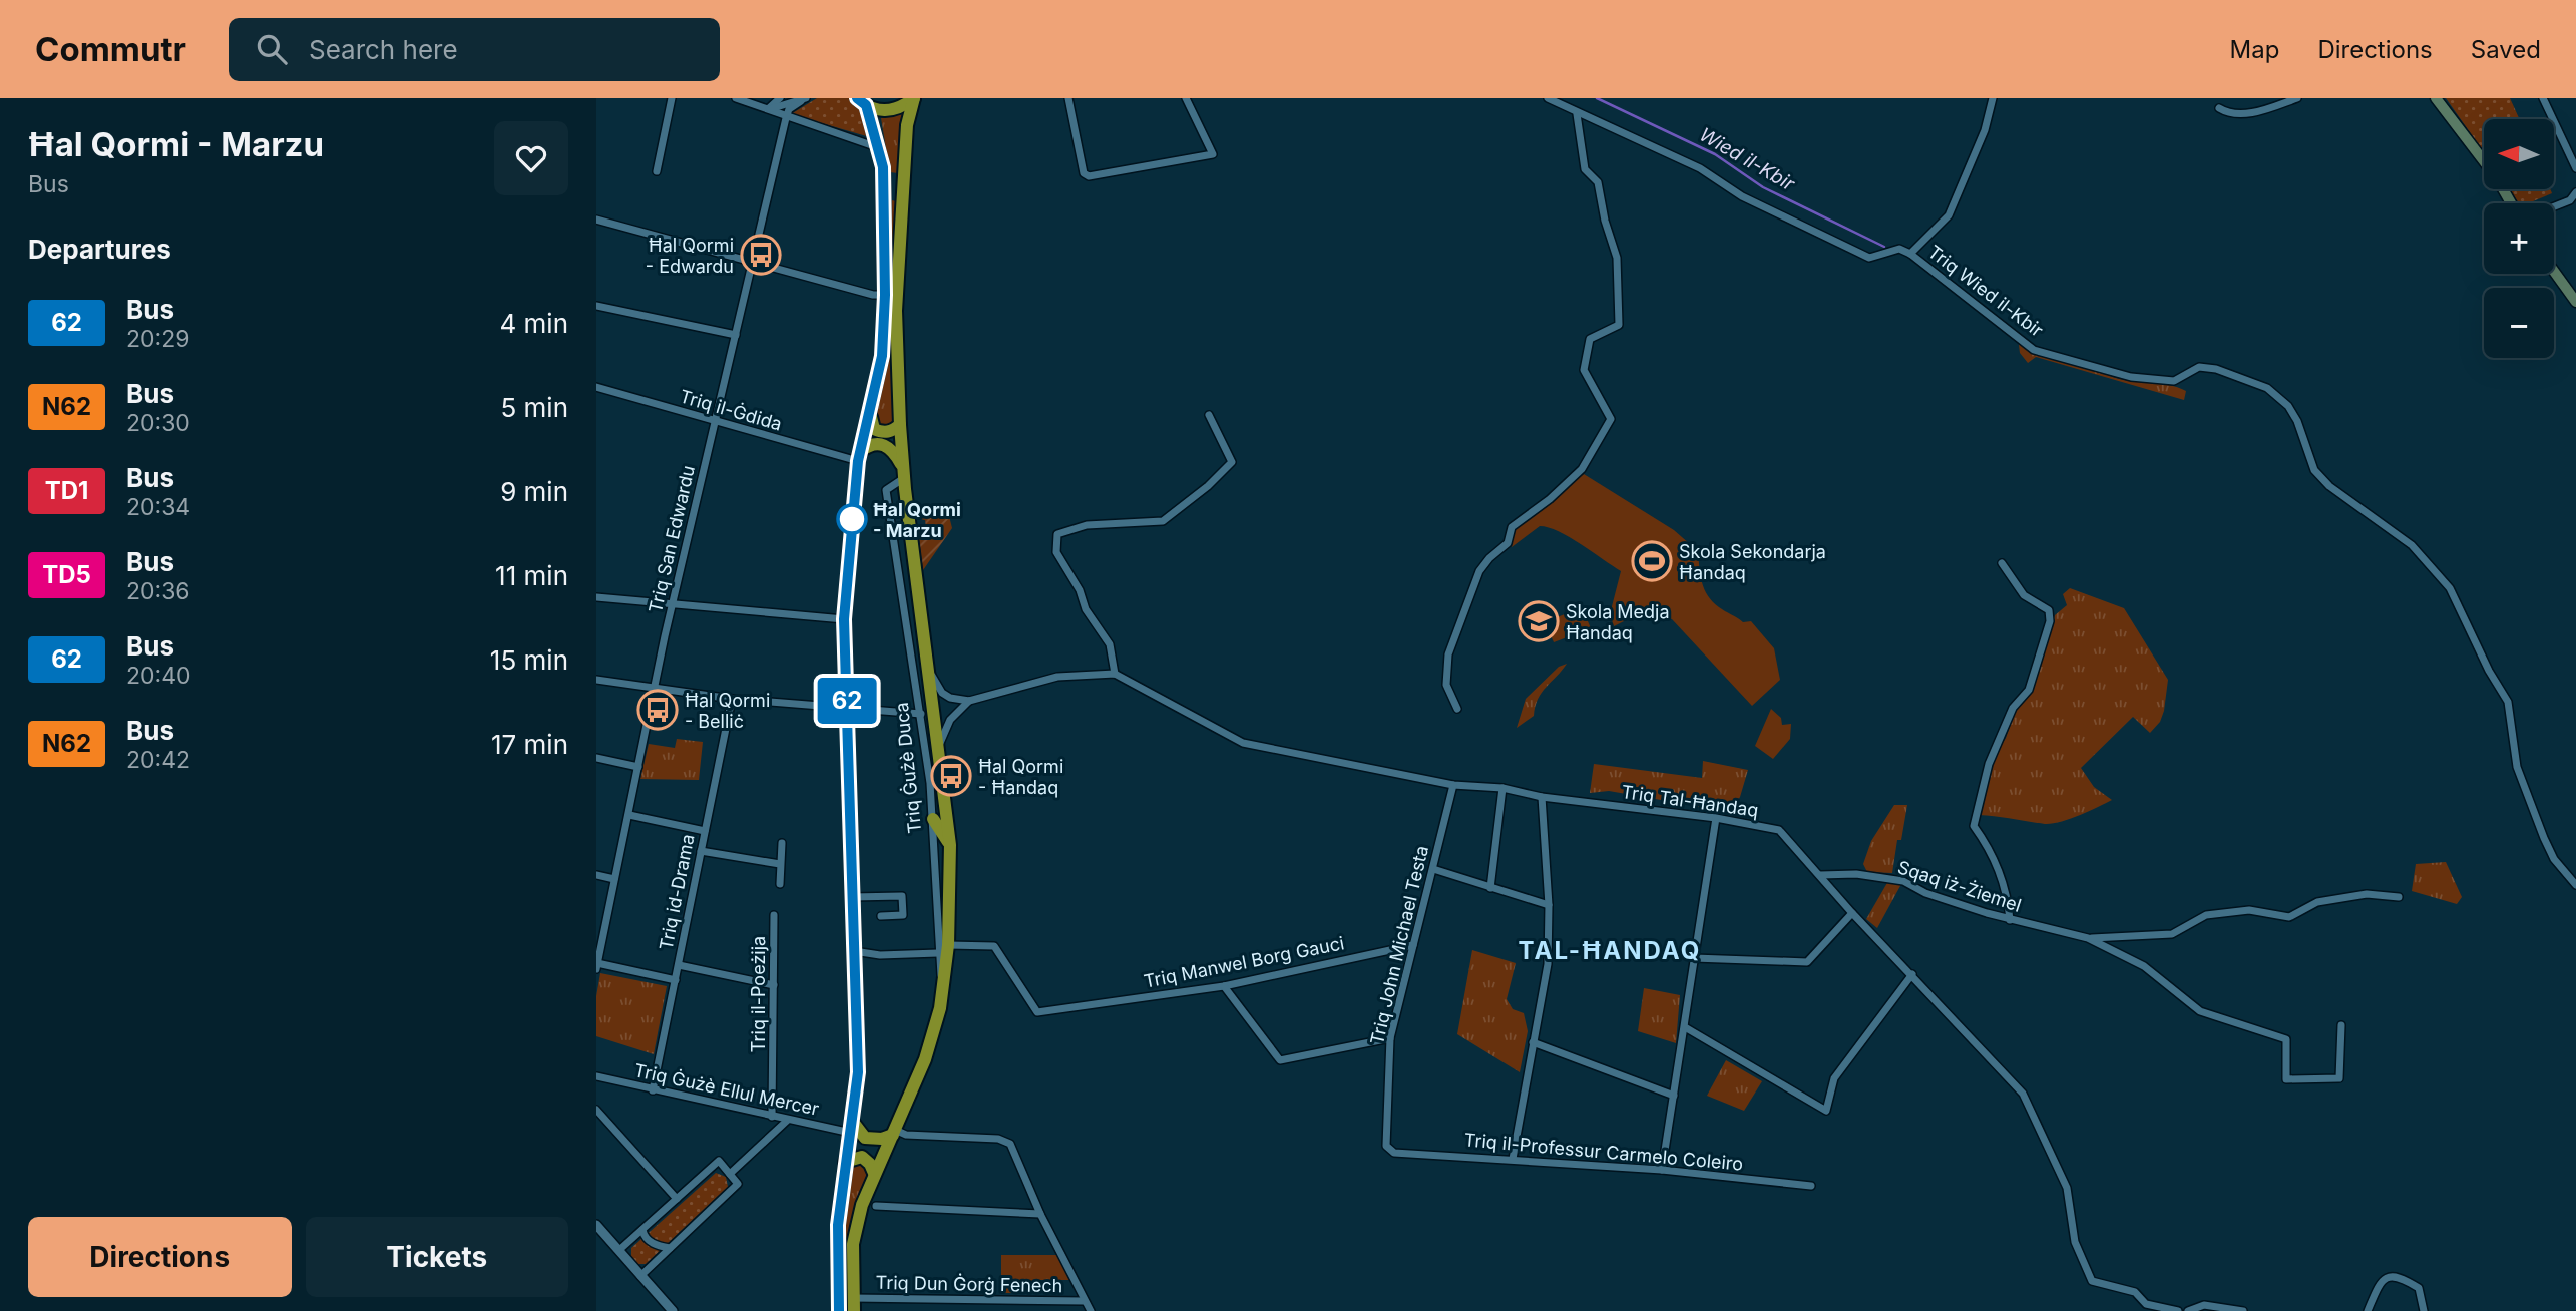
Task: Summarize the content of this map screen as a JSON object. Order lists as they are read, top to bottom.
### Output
{
  "streets": {
    "highway": ["Triq Ġużè Duca"],
    "street": [
      "Triq Wied il-Kbir",
      "Triq il-Ġdida",
      "Triq San Edwardu",
      "Triq Tal-Ħandaq",
      "Sqaq iż-Żiemel",
      "Triq id-Drama",
      "Triq John Michael Testa",
      "Triq Manwel Borg Gauci",
      "Triq il-Poeżija",
      "Triq Ġużè Ellul Mercer",
      "Triq il-Professur Carmelo Coleiro",
      "Triq Dun Ġorġ Fenech"
    ]
  },
  "crossings": [
    ["Triq il-Ġdida", "Triq San Edwardu"],
    ["Triq Ġużè Duca", "Triq Manwel Borg Gauci"],
    ["Triq Ġużè Duca", "Triq Dun Ġorġ Fenech"],
    ["Triq Tal-Ħandaq", "Sqaq iż-Żiemel"],
    ["Triq Tal-Ħandaq", "Triq John Michael Testa"],
    ["Triq id-Drama", "Triq Ġużè Ellul Mercer"],
    ["Triq John Michael Testa", "Triq Manwel Borg Gauci"],
    ["Triq John Michael Testa", "Triq il-Professur Carmelo Coleiro"],
    ["Triq il-Poeżija", "Triq Ġużè Ellul Mercer"]
  ],
  "districts": ["TAL-ĦANDAQ"],
  "water": ["Wied il-Kbir"],
  "places": {
    "bus stop": ["Ħal Qormi - Edwardu", "Ħal Qormi - Belliċ", "Ħal Qormi - Ħandaq"],
    "other": ["Ħal Qormi - Marzu"],
    "sports": ["Skola Sekondarja Ħandaq"],
    "school or university": ["Skola Medja Ħandaq"]
  },
  "lines": ["bus line 62"],
  "north": "left",
  "page": {
    "header": "Commutr",
    "search": "Search here",
    "nav": ["Map", "Directions", "Saved"],
    "heading": [
      ["Ħal Qormi - Marzu", "Bus"],
      "Departures"
    ],
    "on_map": "62",
    "map_buttons": ["+", "−"],
    "list": [
      {
        "mark": "62",
        "name": "Bus",
        "note": "20:29",
        "value": "4 min"
      },
      {
        "mark": "N62",
        "name": "Bus",
        "note": "20:30",
        "value": "5 min"
      },
      {
        "mark": "TD1",
        "name": "Bus",
        "note": "20:34",
        "value": "9 min"
      },
      {
        "mark": "TD5",
        "name": "Bus",
        "note": "20:36",
        "value": "11 min"
      },
      {
        "mark": "62",
        "name": "Bus",
        "note": "20:40",
        "value": "15 min"
      },
      {
        "mark": "N62",
        "name": "Bus",
        "note": "20:42",
        "value": "17 min"
      }
    ],
    "buttons": ["Directions", "Tickets"]
  }
}
